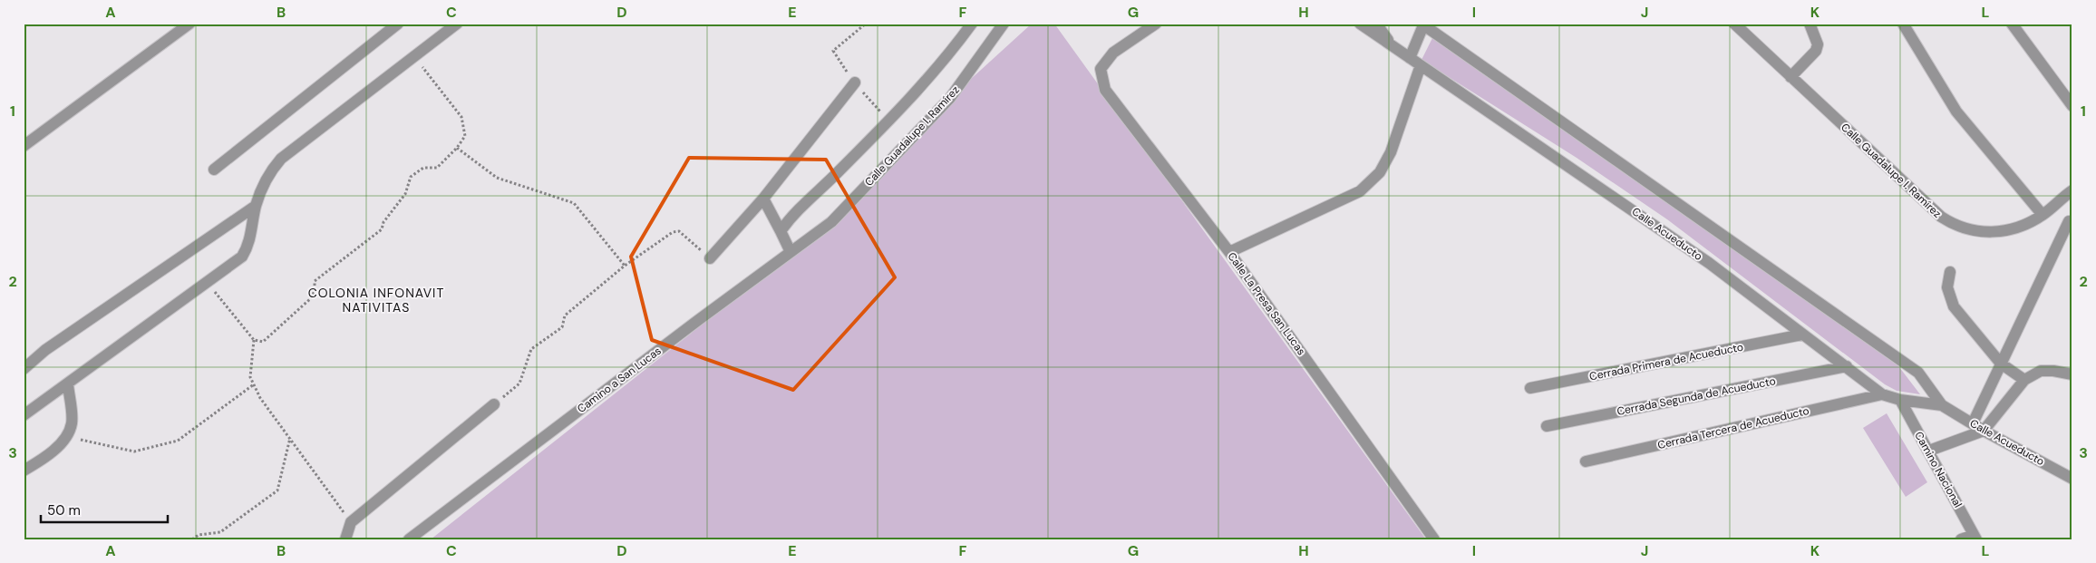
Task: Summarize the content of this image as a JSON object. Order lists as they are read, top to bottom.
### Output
{
  "streets": {
    "street": [
      "Calle Guadalupe I. Ramírez",
      "Calle Acueducto",
      "Calle La Presa San Lucas",
      "Cerrada Primera de Acueducto",
      "Camino a San Lucas",
      "Cerrada Segunda de Acueducto",
      "Cerrada Tercera de Acueducto",
      "Camino Nacional"
    ]
  },
  "crossings": [
    ["Calle Guadalupe I. Ramírez", "Camino a San Lucas"],
    ["Calle Acueducto", "Cerrada Primera de Acueducto"],
    ["Calle Acueducto", "Cerrada Segunda de Acueducto"],
    ["Calle Acueducto", "Cerrada Tercera de Acueducto"],
    ["Calle Acueducto", "Camino Nacional"]
  ],
  "districts": ["COLONIA INFONAVIT NATIVITAS"],
  "scale_bar": "50 m",
  "grid": {
    "columns": [
      "A",
      "B",
      "C",
      "D",
      "E",
      "F",
      "G",
      "H",
      "I",
      "J",
      "K",
      "L"
    ],
    "rows": ["1", "2", "3"]
  }
}
